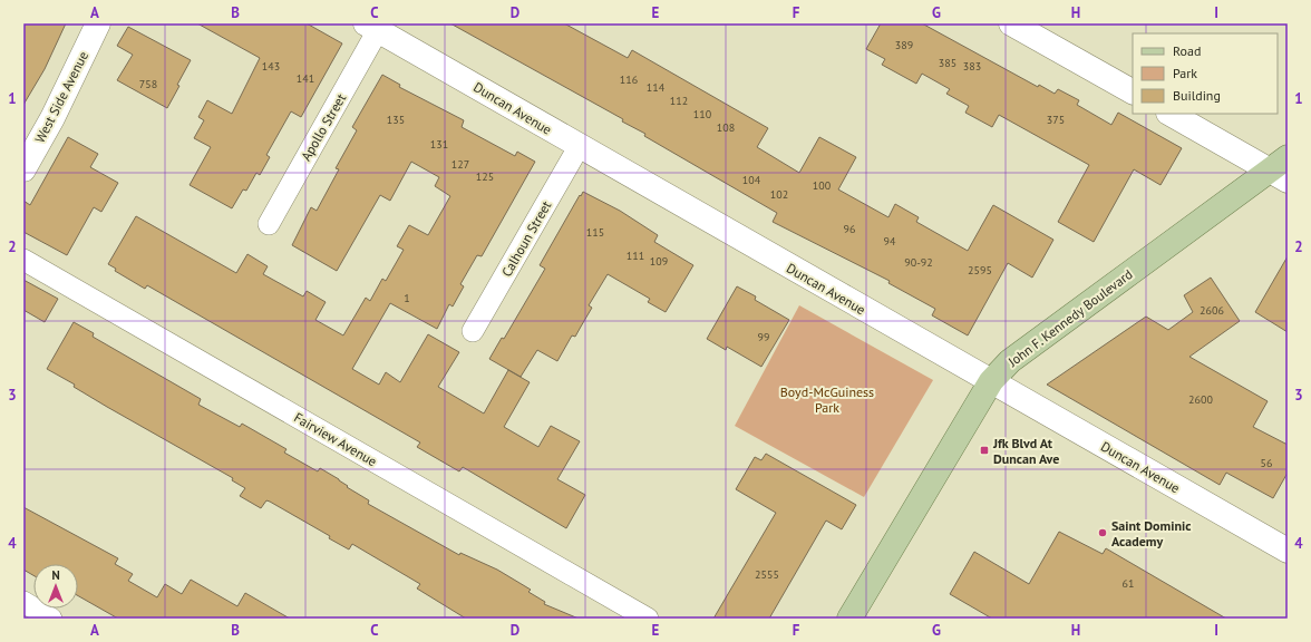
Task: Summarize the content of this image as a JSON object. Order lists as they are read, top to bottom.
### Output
{
  "streets": {
    "main road": ["John F. Kennedy Boulevard"],
    "street": [
      "West Side Avenue",
      "Duncan Avenue",
      "Apollo Street",
      "Calhoun Street",
      "Fairview Avenue"
    ]
  },
  "crossings": [
    ["Duncan Avenue", "Apollo Street"],
    ["Duncan Avenue", "Calhoun Street"],
    ["Duncan Avenue", "John F. Kennedy Boulevard"]
  ],
  "parks": ["Boyd-McGuiness Park"],
  "places": {
    "transit": ["Jfk Blvd At Duncan Ave"],
    "other": ["Saint Dominic Academy"]
  },
  "house_numbers": [
    "389",
    "385",
    "143",
    "383",
    "141",
    "116",
    "758",
    "114",
    "112",
    "110",
    "135",
    "375",
    "108",
    "131",
    "127",
    "125",
    "104",
    "100",
    "102",
    "96",
    "115",
    "94",
    "111",
    "109",
    "90-92",
    "2595",
    "1",
    "2606",
    "99",
    "2600",
    "56",
    "2555",
    "61"
  ],
  "legend": ["Road", "Park", "Building"],
  "north": "top",
  "grid": {
    "columns": [
      "A",
      "B",
      "C",
      "D",
      "E",
      "F",
      "G",
      "H",
      "I"
    ],
    "rows": [
      "1",
      "2",
      "3",
      "4"
    ]
  }
}
